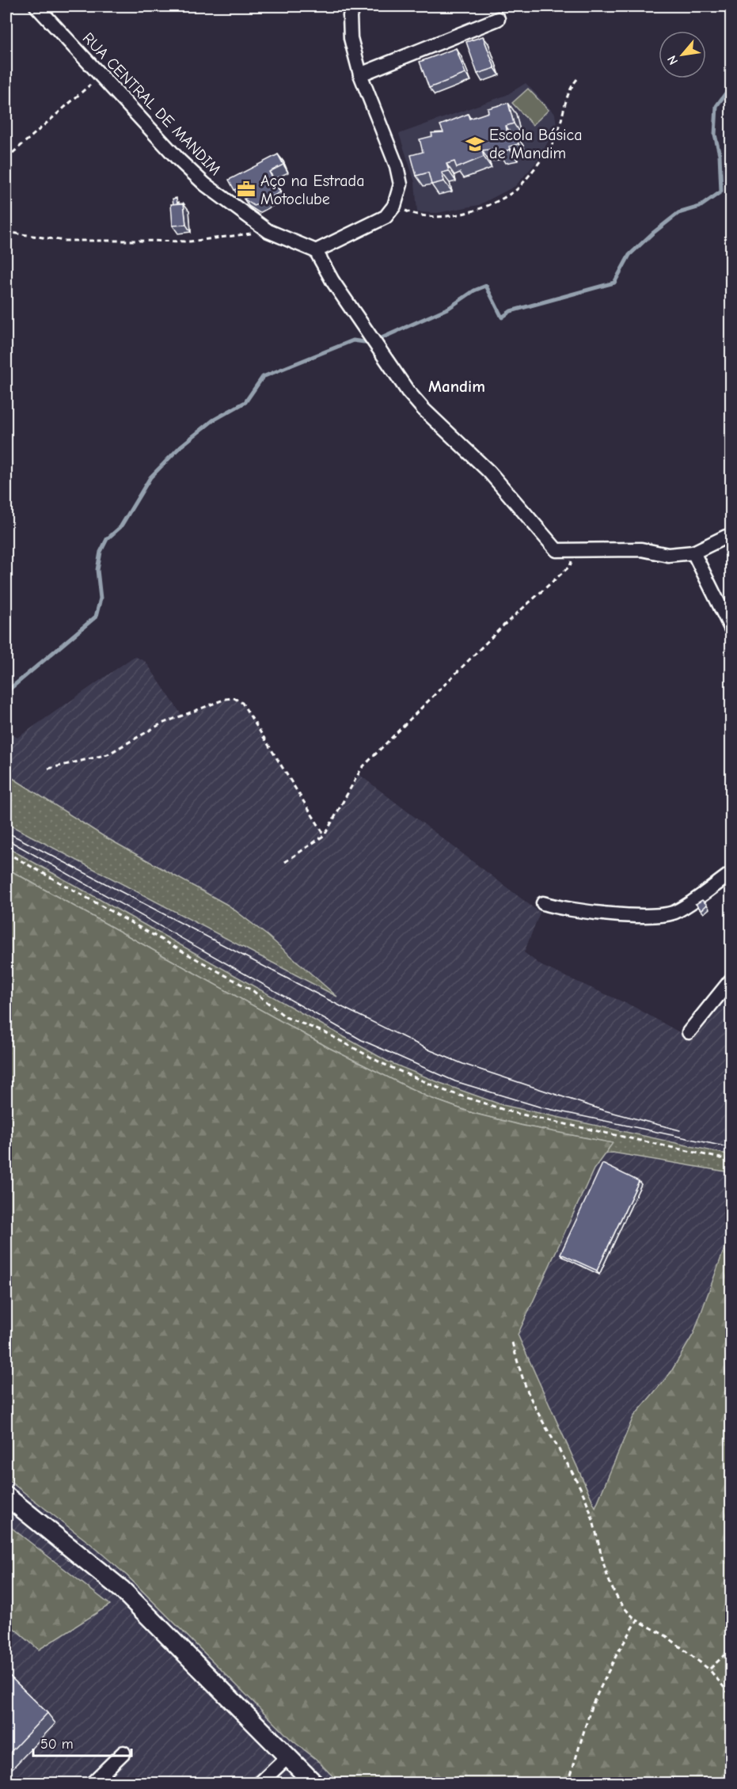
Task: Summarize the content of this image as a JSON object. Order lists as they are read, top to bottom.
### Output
{
  "streets": {
    "street": ["RUA CENTRAL DE MANDIM"]
  },
  "districts": ["Mandim"],
  "places": {
    "school or university": ["Escola Básica de Mandim"],
    "office": ["Aço na Estrada Motoclube"]
  },
  "scale_bar": "50 m",
  "north": "bottom left"
}
